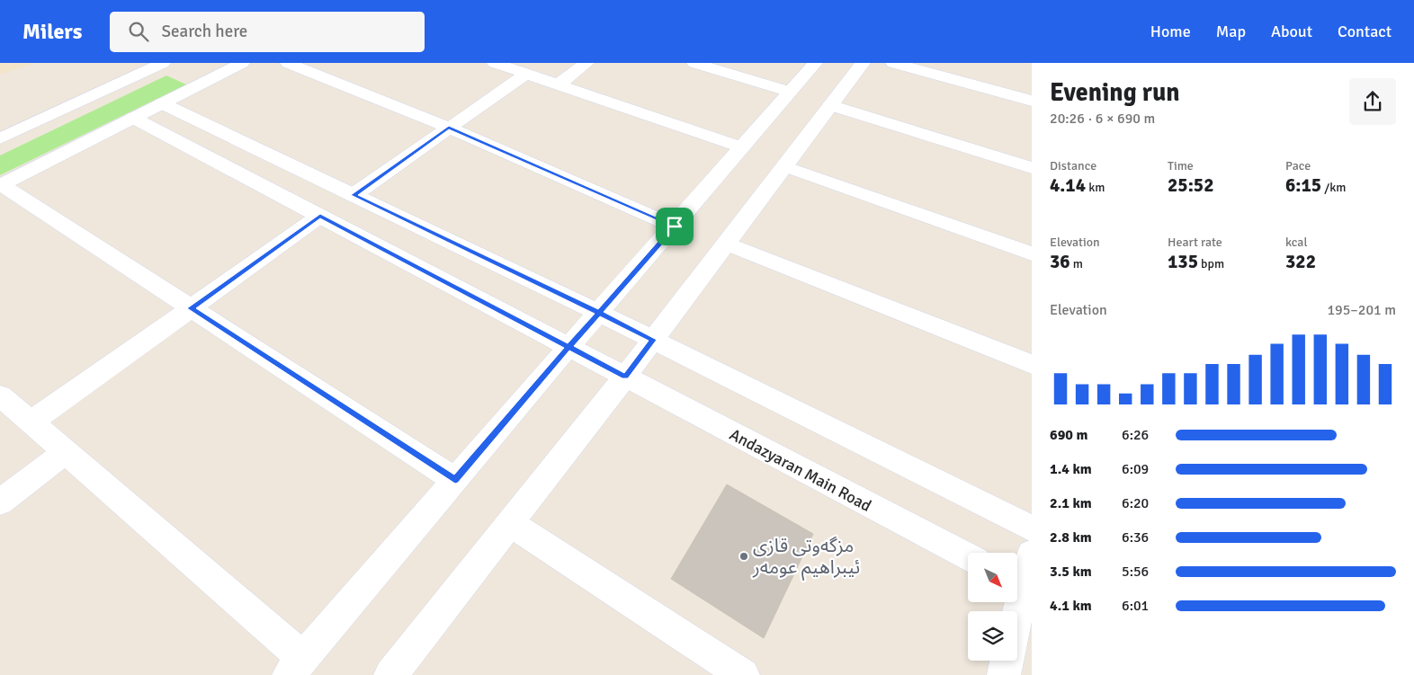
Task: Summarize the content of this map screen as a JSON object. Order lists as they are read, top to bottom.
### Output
{
  "streets": {
    "street": ["Andazyaran Main Road"]
  },
  "places": ["مزگەوتی قازی ئیبراهیم عومەر"],
  "north": "bottom right",
  "page": {
    "header": "Milers",
    "search": "Search here",
    "nav": [
      "Home",
      "Map",
      "About",
      "Contact"
    ],
    "heading": ["Evening run", "20:26 · 6 × 690 m"],
    "stats": [
      ["Distance", "4.14 km"],
      ["Time", "25:52"],
      ["Pace", "6:15 /km"],
      ["Elevation", "36 m"],
      ["Heart rate", "135 bpm"],
      ["kcal", "322"]
    ],
    "chart": ["Elevation", "195–201 m"],
    "list": [
      {
        "name": "690 m",
        "note": "6:26"
      },
      {
        "name": "1.4 km",
        "note": "6:09"
      },
      {
        "name": "2.1 km",
        "note": "6:20"
      },
      {
        "name": "2.8 km",
        "note": "6:36"
      },
      {
        "name": "3.5 km",
        "note": "5:56"
      },
      {
        "name": "4.1 km",
        "note": "6:01"
      }
    ]
  }
}
